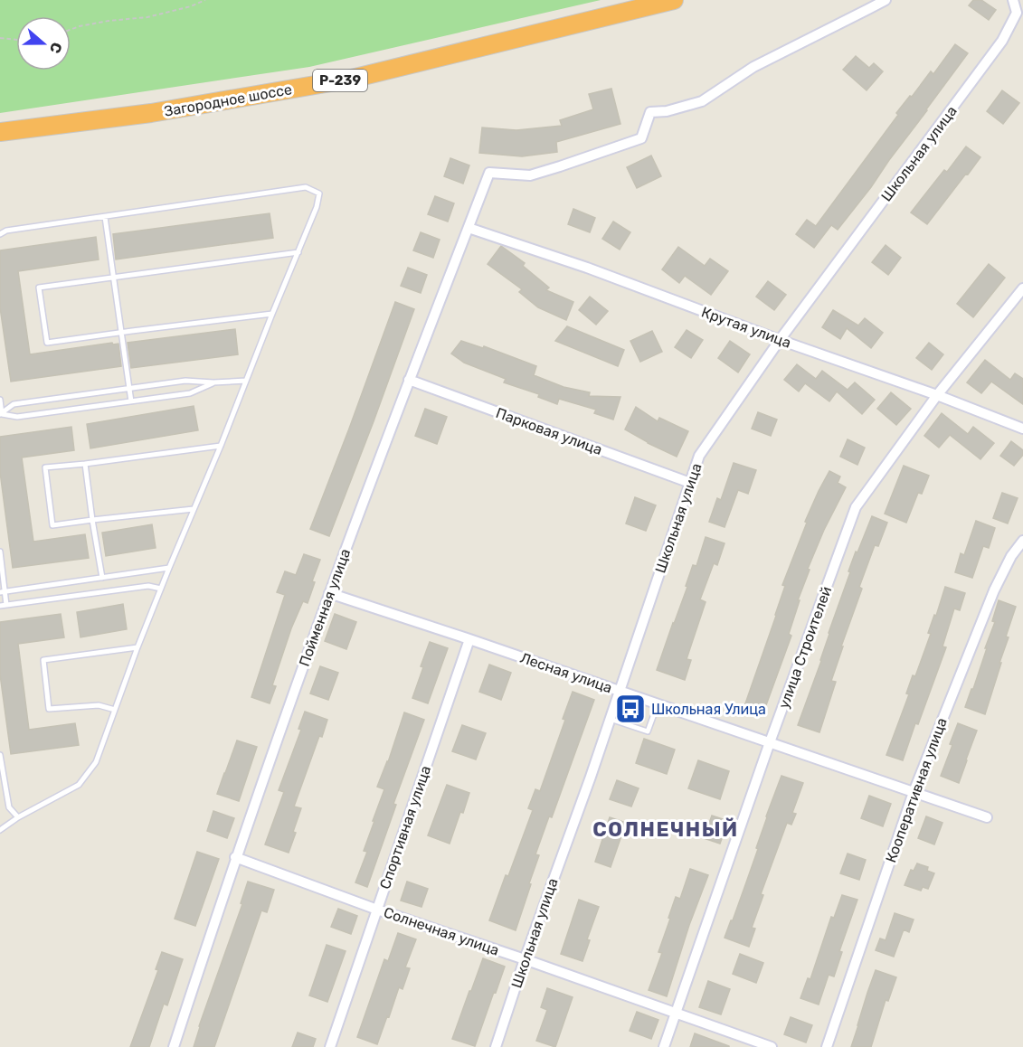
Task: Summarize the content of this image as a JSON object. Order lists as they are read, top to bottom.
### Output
{
  "streets": {
    "highway": ["Р-239", "Загородное шоссе"],
    "street": [
      "Школьная улица",
      "Крутая улица",
      "Парковая улица",
      "Пойменная улица",
      "улица Строителей",
      "Лесная улица",
      "Кооперативная улица",
      "Спортивная улица",
      "Солнечная улица"
    ]
  },
  "crossings": [
    ["Школьная улица", "Крутая улица"],
    ["Школьная улица", "Парковая улица"],
    ["Школьная улица", "Лесная улица"],
    ["Школьная улица", "Солнечная улица"],
    ["Крутая улица", "Пойменная улица"],
    ["Крутая улица", "улица Строителей"],
    ["Парковая улица", "Пойменная улица"],
    ["Пойменная улица", "Лесная улица"],
    ["Пойменная улица", "Солнечная улица"],
    ["улица Строителей", "Лесная улица"],
    ["улица Строителей", "Солнечная улица"],
    ["Лесная улица", "Кооперативная улица"],
    ["Лесная улица", "Спортивная улица"],
    ["Спортивная улица", "Солнечная улица"]
  ],
  "districts": ["СОЛНЕЧНЫЙ"],
  "places": {
    "bus stop": ["Школьная Улица"]
  },
  "north": "right"
}
